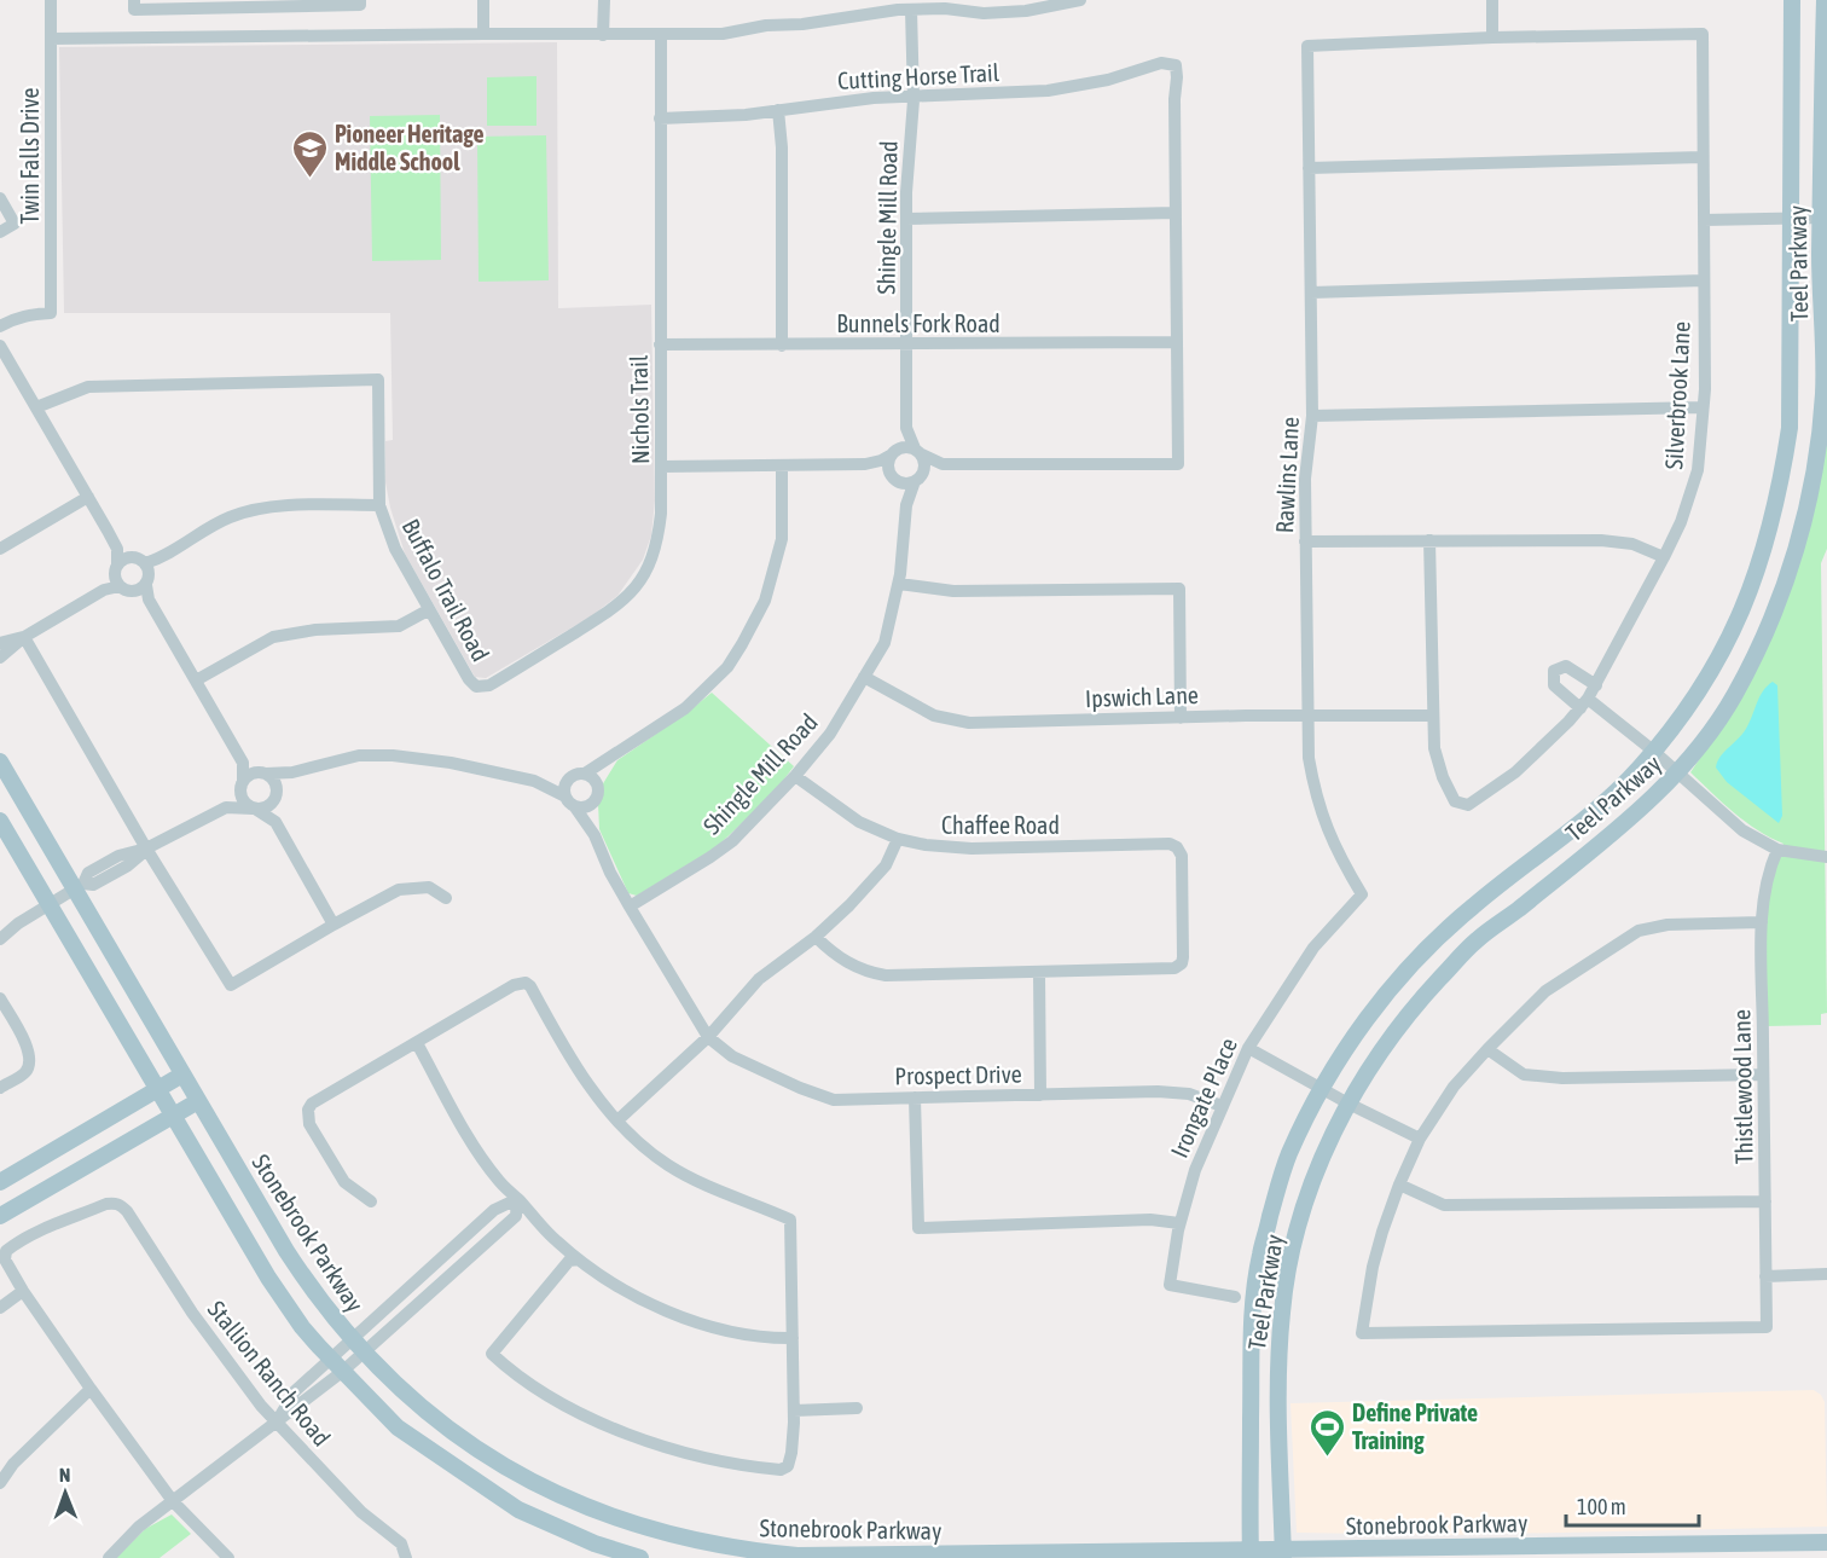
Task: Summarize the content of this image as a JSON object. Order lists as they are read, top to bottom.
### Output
{
  "streets": {
    "main road": ["Teel Parkway", "Stonebrook Parkway"],
    "street": [
      "Cutting Horse Trail",
      "Twin Falls Drive",
      "Shingle Mill Road",
      "Bunnels Fork Road",
      "Silverbrook Lane",
      "Nichols Trail",
      "Rawlins Lane",
      "Buffalo Trail Road",
      "Ipswich Lane",
      "Chaffee Road",
      "Prospect Drive",
      "Thistlewood Lane",
      "Irongate Place",
      "Stallion Ranch Road"
    ]
  },
  "crossings": [
    ["Cutting Horse Trail", "Shingle Mill Road"],
    ["Cutting Horse Trail", "Nichols Trail"],
    ["Shingle Mill Road", "Bunnels Fork Road"],
    ["Shingle Mill Road", "Ipswich Lane"],
    ["Shingle Mill Road", "Chaffee Road"],
    ["Teel Parkway", "Stonebrook Parkway"],
    ["Bunnels Fork Road", "Nichols Trail"],
    ["Silverbrook Lane", "Rawlins Lane"],
    ["Silverbrook Lane", "Ipswich Lane"],
    ["Nichols Trail", "Buffalo Trail Road"],
    ["Rawlins Lane", "Ipswich Lane"],
    ["Rawlins Lane", "Irongate Place"],
    ["Prospect Drive", "Irongate Place"]
  ],
  "places": {
    "school or university": ["Pioneer Heritage Middle School"],
    "sports": ["Define Private Training"]
  },
  "scale_bar": "100 m",
  "north": "top"
}
